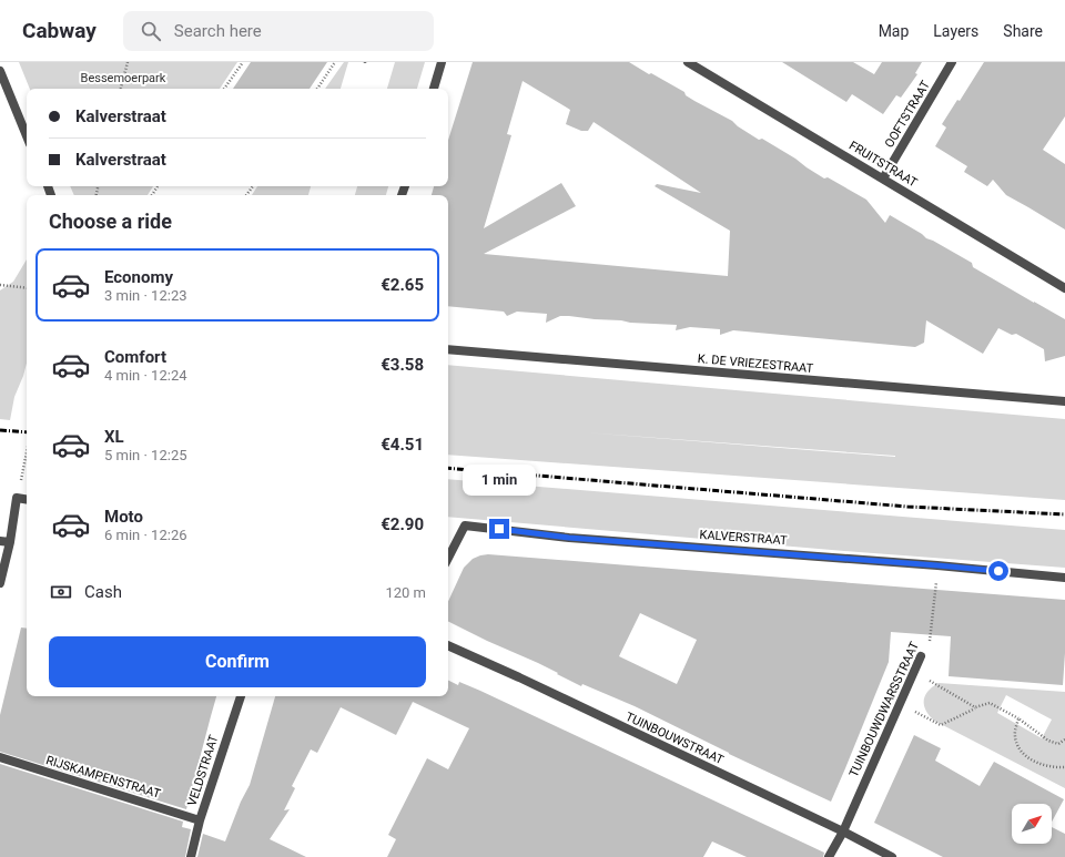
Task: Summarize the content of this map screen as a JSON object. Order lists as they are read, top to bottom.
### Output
{
  "streets": {
    "street": [
      "OOFTSTRAAT",
      "FRUITSTRAAT",
      "K. DE VRIEZESTRAAT",
      "KALVERSTRAAT",
      "TUINBOUWDWARSSTRAAT",
      "TUINBOUWSTRAAT",
      "VELDSTRAAT",
      "RIJSKAMPENSTRAAT"
    ]
  },
  "crossings": [
    ["OOFTSTRAAT", "FRUITSTRAAT"],
    ["KALVERSTRAAT", "TUINBOUWDWARSSTRAAT"],
    ["TUINBOUWDWARSSTRAAT", "TUINBOUWSTRAAT"],
    ["VELDSTRAAT", "RIJSKAMPENSTRAAT"]
  ],
  "parks": ["Bessemoerpark"],
  "north": "top right",
  "page": {
    "header": "Cabway",
    "search": "Search here",
    "nav": ["Map", "Layers", "Share"],
    "banner": ["Kalverstraat", "Kalverstraat"],
    "heading": "Choose a ride",
    "list": [
      {
        "name": "Economy",
        "note": "3 min · 12:23",
        "value": "€2.65"
      },
      {
        "name": "Comfort",
        "note": "4 min · 12:24",
        "value": "€3.58"
      },
      {
        "name": "XL",
        "note": "5 min · 12:25",
        "value": "€4.51"
      },
      {
        "name": "Moto",
        "note": "6 min · 12:26",
        "value": "€2.90"
      }
    ],
    "bubble": "1 min",
    "pay": ["Cash", "120 m"],
    "buttons": "Confirm"
  }
}
